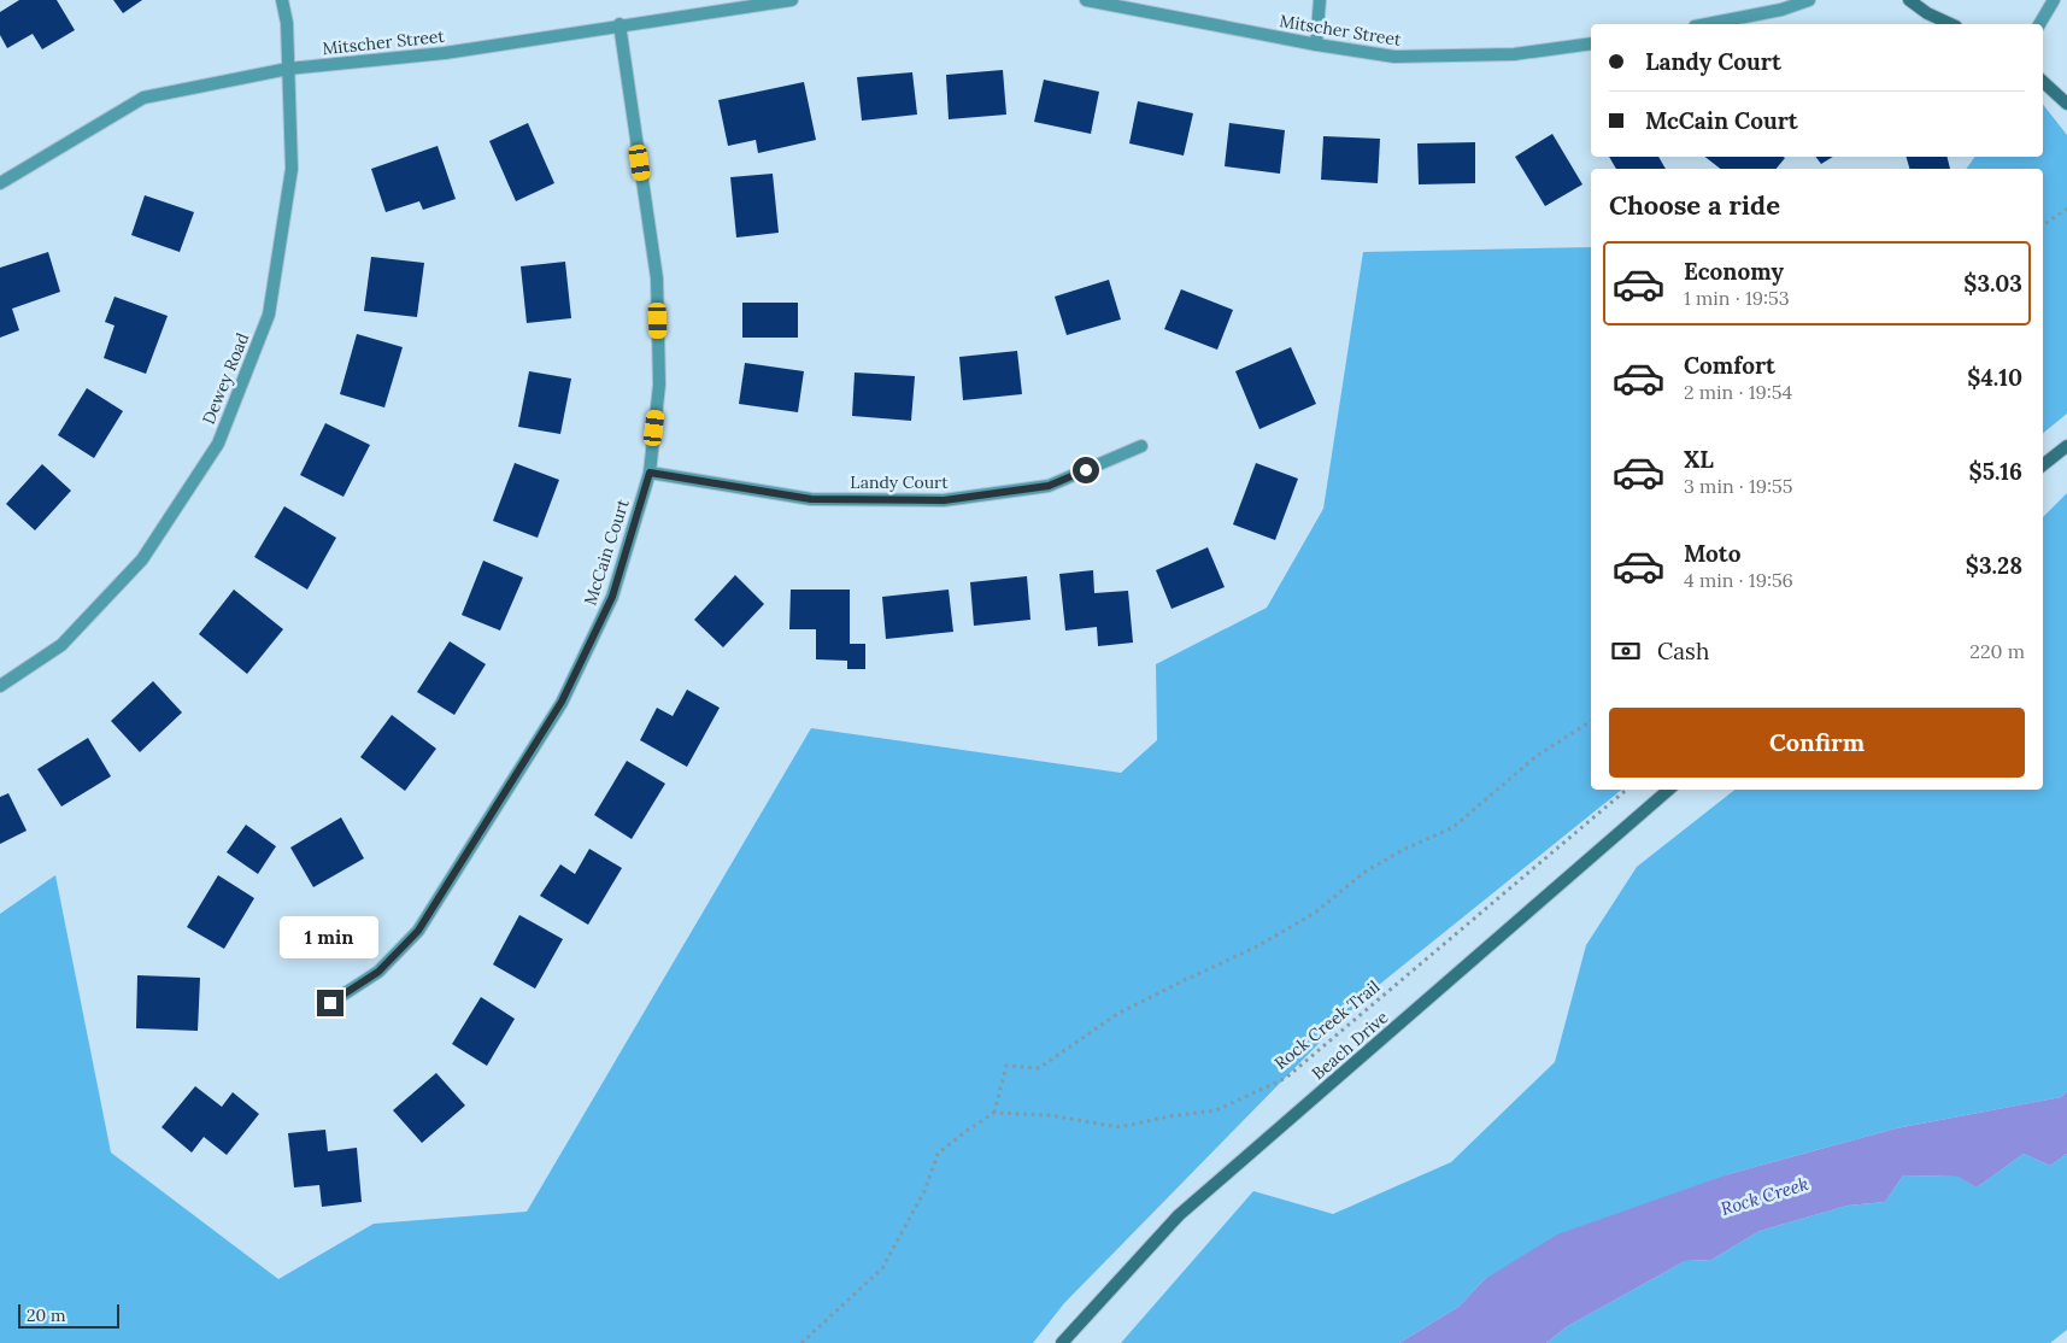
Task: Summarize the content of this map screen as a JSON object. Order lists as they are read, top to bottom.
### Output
{
  "streets": {
    "street": [
      "Mitscher Street",
      "Dewey Road",
      "Landy Court",
      "McCain Court",
      "Beach Drive"
    ],
    "path": ["Rock Creek Trail"]
  },
  "crossings": [
    ["Mitscher Street", "Dewey Road"],
    ["Mitscher Street", "McCain Court"],
    ["Landy Court", "McCain Court"]
  ],
  "water": ["Rock Creek"],
  "scale_bar": "20 m",
  "page": {
    "banner": ["Landy Court", "McCain Court"],
    "heading": "Choose a ride",
    "list": [
      {
        "name": "Economy",
        "note": "1 min · 19:53",
        "value": "$3.03"
      },
      {
        "name": "Comfort",
        "note": "2 min · 19:54",
        "value": "$4.10"
      },
      {
        "name": "XL",
        "note": "3 min · 19:55",
        "value": "$5.16"
      },
      {
        "name": "Moto",
        "note": "4 min · 19:56",
        "value": "$3.28"
      }
    ],
    "pay": ["Cash", "220 m"],
    "buttons": "Confirm",
    "bubble": "1 min",
    "scale": "20 m"
  }
}
